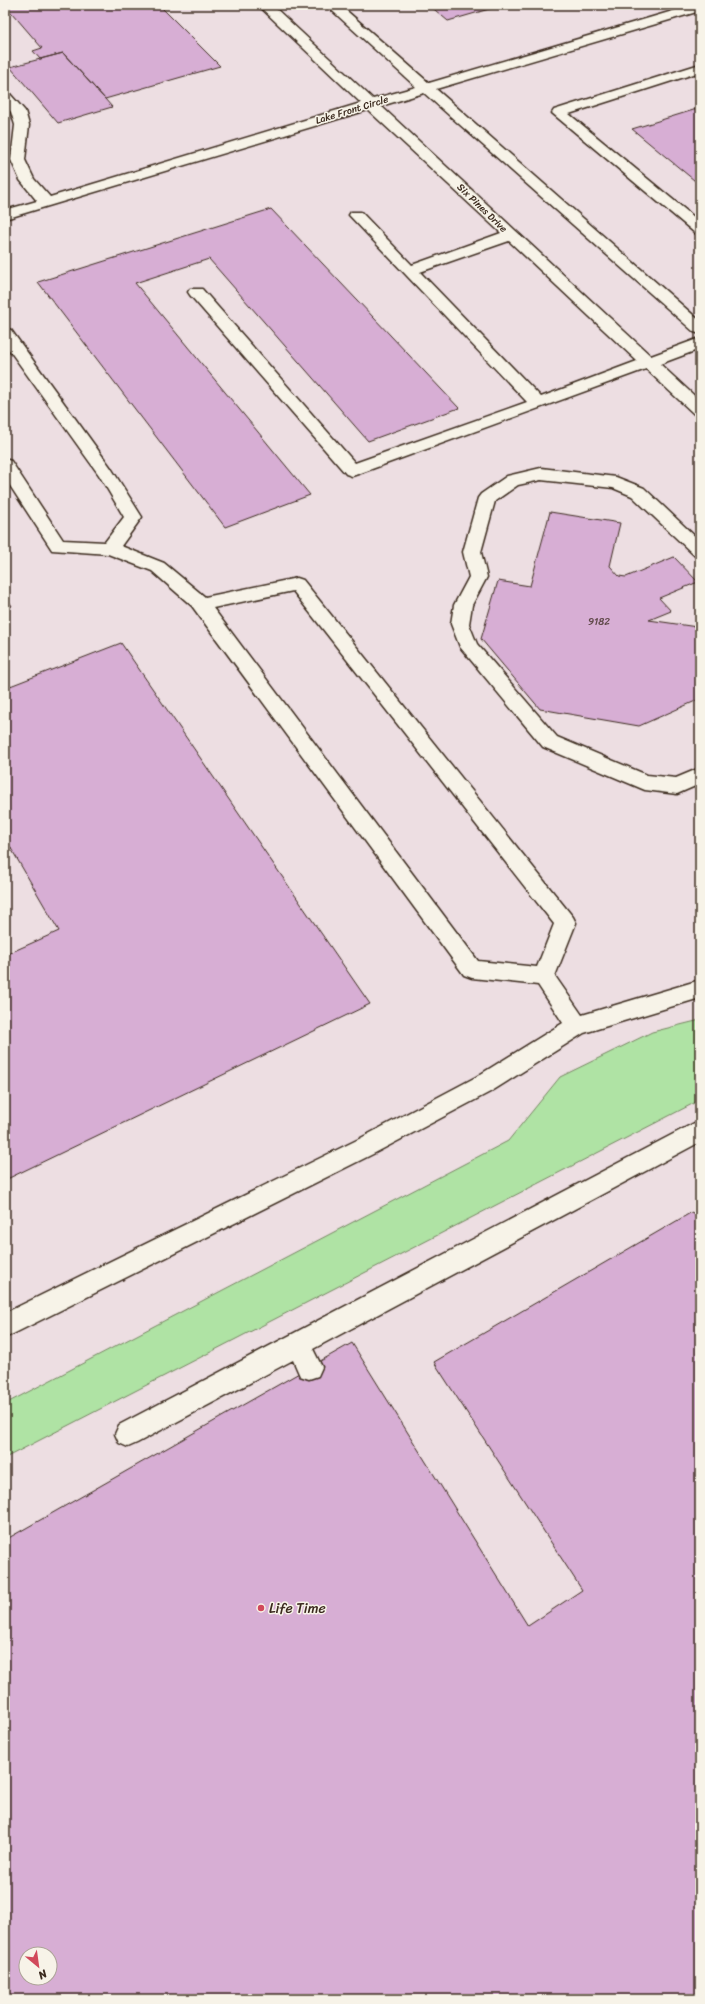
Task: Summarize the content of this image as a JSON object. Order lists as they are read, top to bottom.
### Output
{
  "streets": {
    "street": ["Lake Front Circle", "Six Pines Drive"]
  },
  "crossings": [
    ["Lake Front Circle", "Six Pines Drive"]
  ],
  "places": ["Life Time"],
  "house_numbers": ["9182"],
  "north": "bottom right"
}
